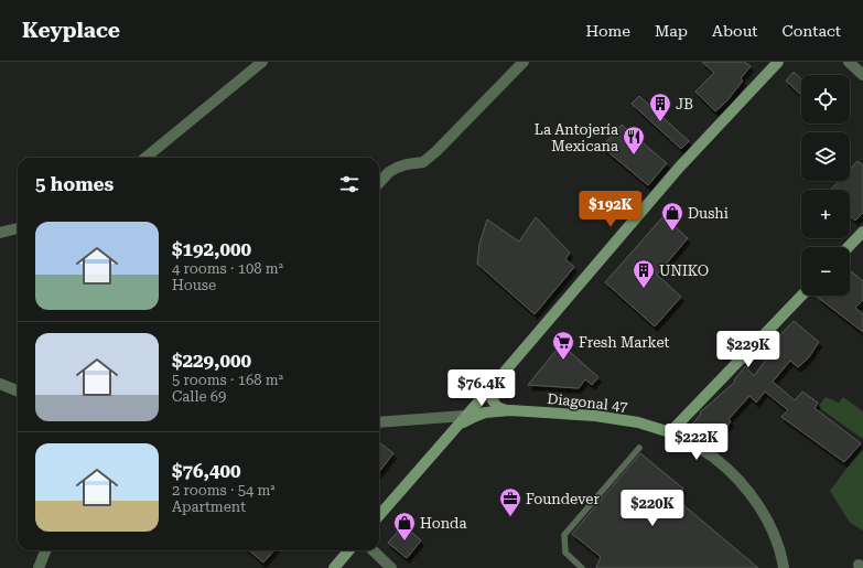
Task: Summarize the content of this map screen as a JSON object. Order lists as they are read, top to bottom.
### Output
{
  "streets": {
    "main road": ["Diagonal 47"]
  },
  "places": {
    "building": ["JB", "UNIKO"],
    "restaurant": ["La Antojería Mexicana"],
    "shop": ["Dushi", "Honda"],
    "supermarket": ["Fresh Market"],
    "office": ["Foundever"]
  },
  "page": {
    "header": "Keyplace",
    "nav": [
      "Home",
      "Map",
      "About",
      "Contact"
    ],
    "map_buttons": ["+", "−"],
    "heading": "5 homes",
    "price": [
      "$192K",
      "$229K",
      "$76.4K",
      "$222K",
      "$220K"
    ],
    "list": [
      {
        "name": "$192,000",
        "note": "4 rooms · 108 m² · House"
      },
      {
        "name": "$229,000",
        "note": "5 rooms · 168 m² · Calle 69"
      },
      {
        "name": "$76,400",
        "note": "2 rooms · 54 m² · Apartment"
      }
    ]
  }
}
